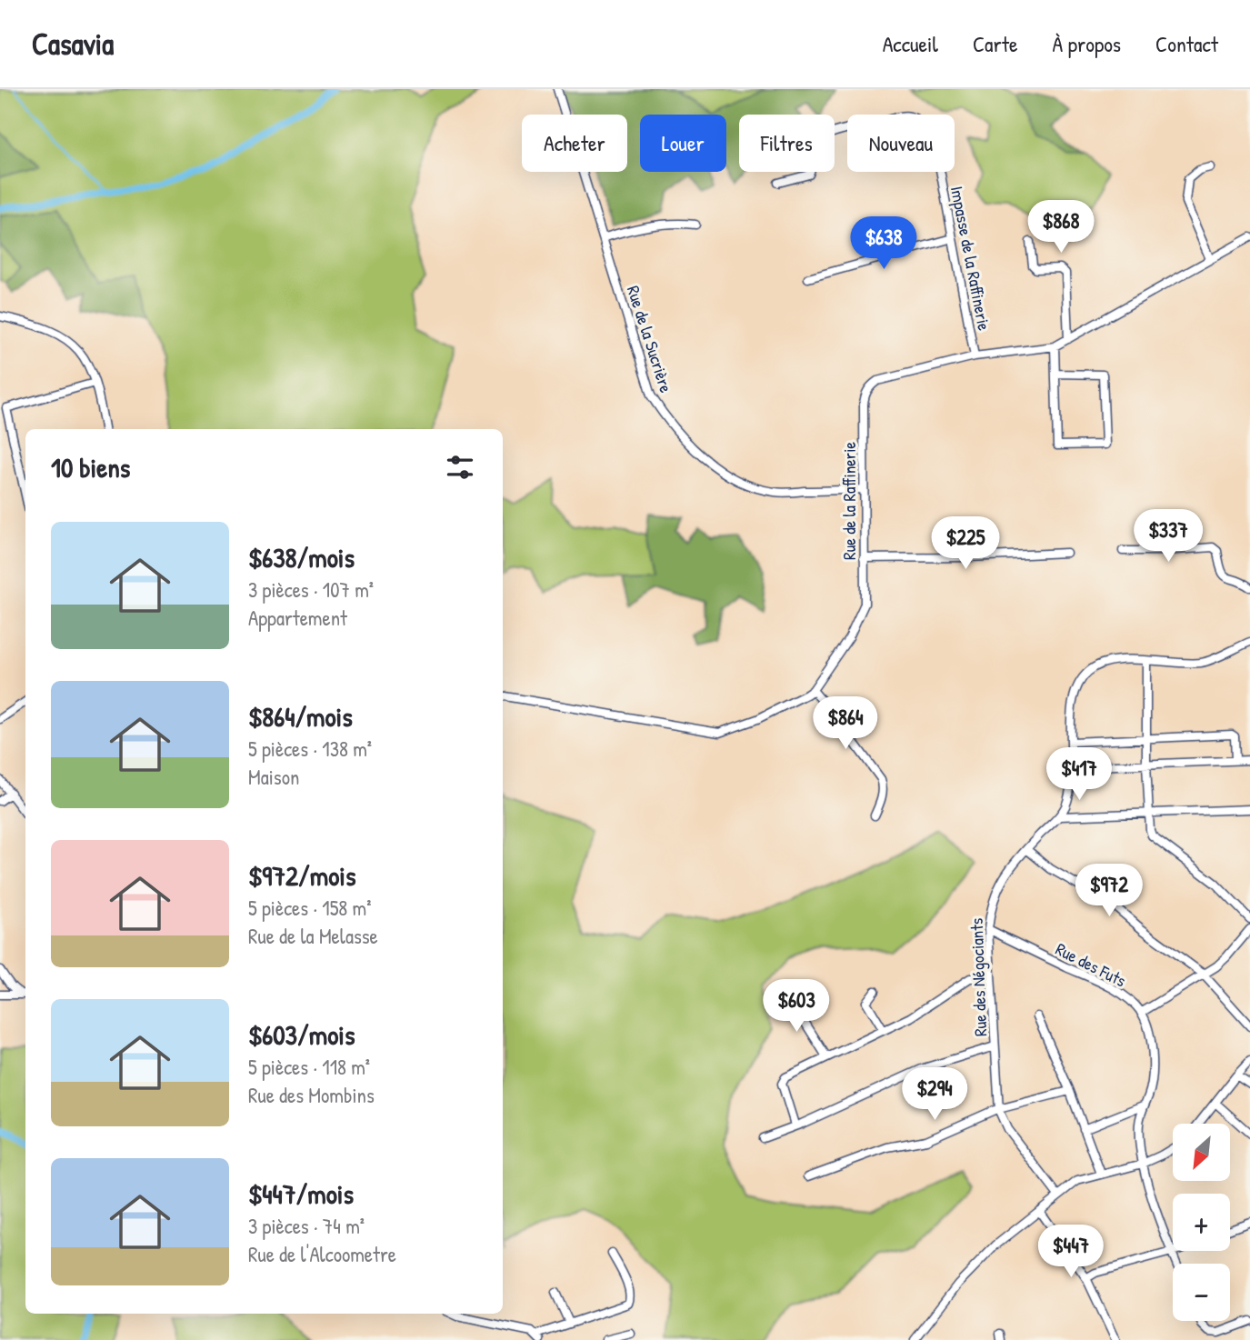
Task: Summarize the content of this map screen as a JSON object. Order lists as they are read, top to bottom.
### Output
{
  "streets": {
    "street": [
      "Impasse de la Raffinerie",
      "Rue de la Sucrière",
      "Rue de la Raffinerie",
      "Rue des Futs",
      "Rue des Négociants"
    ]
  },
  "crossings": [
    ["Impasse de la Raffinerie", "Rue de la Raffinerie"],
    ["Rue de la Sucrière", "Rue de la Raffinerie"],
    ["Rue des Futs", "Rue des Négociants"]
  ],
  "north": "bottom left",
  "page": {
    "header": "Casavia",
    "nav": [
      "Accueil",
      "Carte",
      "À propos",
      "Contact"
    ],
    "chip": [
      "Acheter",
      "Louer",
      "Filtres",
      "Nouveau"
    ],
    "price": [
      "$868",
      "$638",
      "$337",
      "$225",
      "$864",
      "$417",
      "$972",
      "$603",
      "$294",
      "$447"
    ],
    "heading": "10 biens",
    "list": [
      {
        "name": "$638/mois",
        "note": "3 pièces · 107 m² · Appartement"
      },
      {
        "name": "$864/mois",
        "note": "5 pièces · 138 m² · Maison"
      },
      {
        "name": "$972/mois",
        "note": "5 pièces · 158 m² · Rue de la Melasse"
      },
      {
        "name": "$603/mois",
        "note": "5 pièces · 118 m² · Rue des Mombins"
      },
      {
        "name": "$447/mois",
        "note": "3 pièces · 74 m² · Rue de l'Alcoometre"
      }
    ],
    "map_buttons": ["+", "−"]
  }
}
